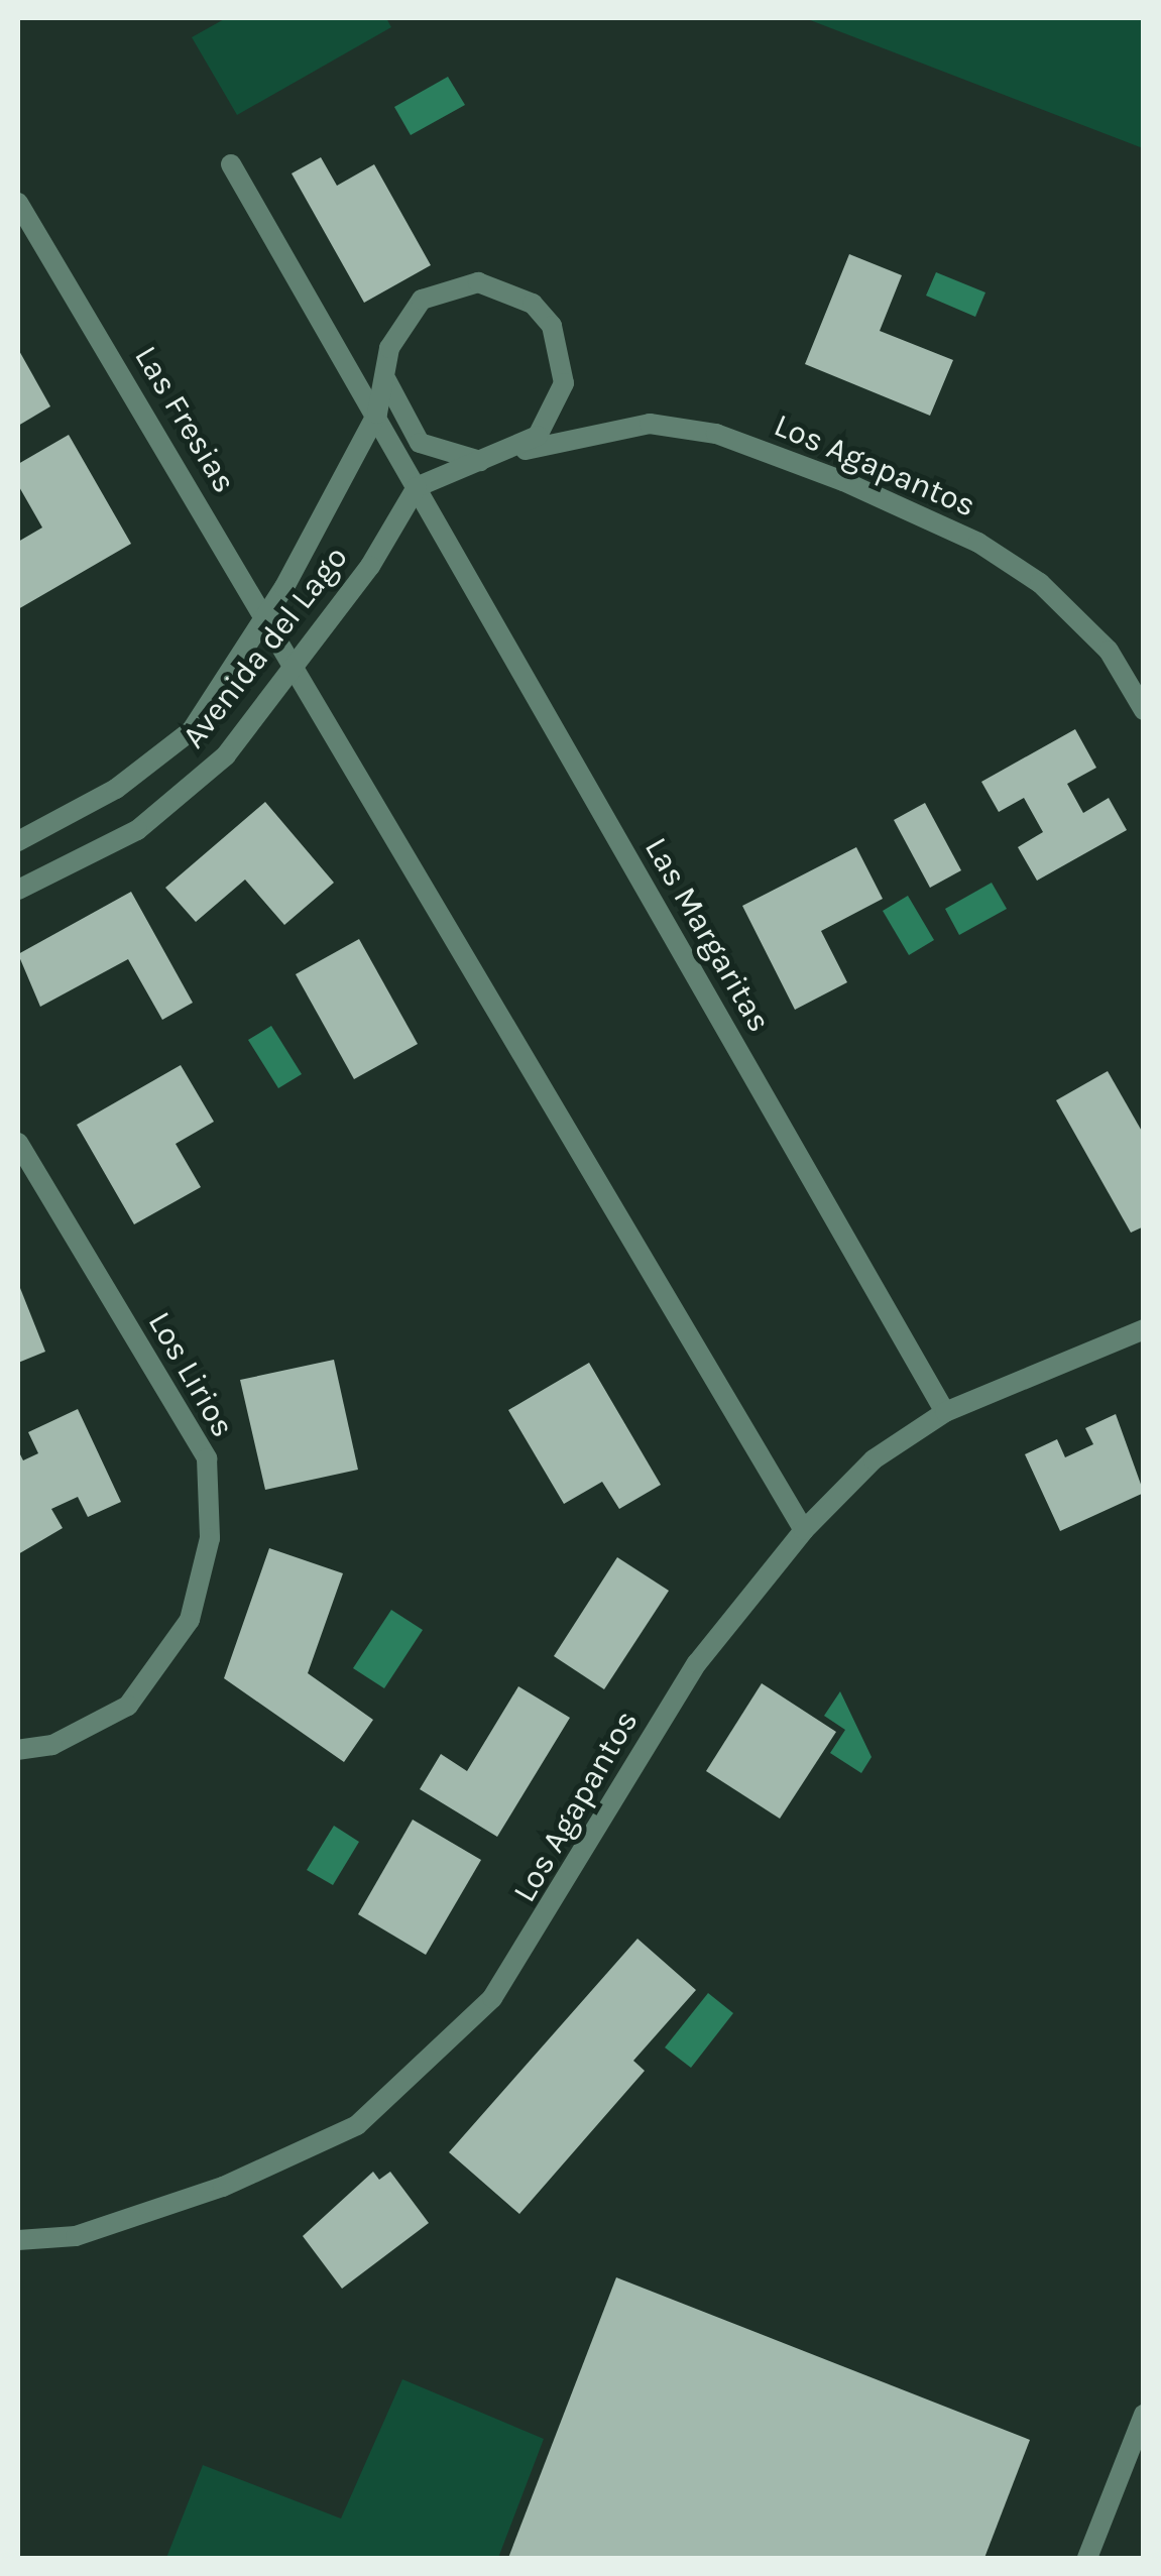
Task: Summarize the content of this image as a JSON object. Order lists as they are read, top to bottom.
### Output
{
  "streets": {
    "street": [
      "Las Fresias",
      "Los Agapantos",
      "Avenida del Lago",
      "Las Margaritas",
      "Los Lirios"
    ]
  },
  "crossings": [
    ["Las Fresias", "Avenida del Lago"],
    ["Los Agapantos", "Avenida del Lago"],
    ["Los Agapantos", "Las Margaritas"],
    ["Avenida del Lago", "Las Margaritas"]
  ]
}
